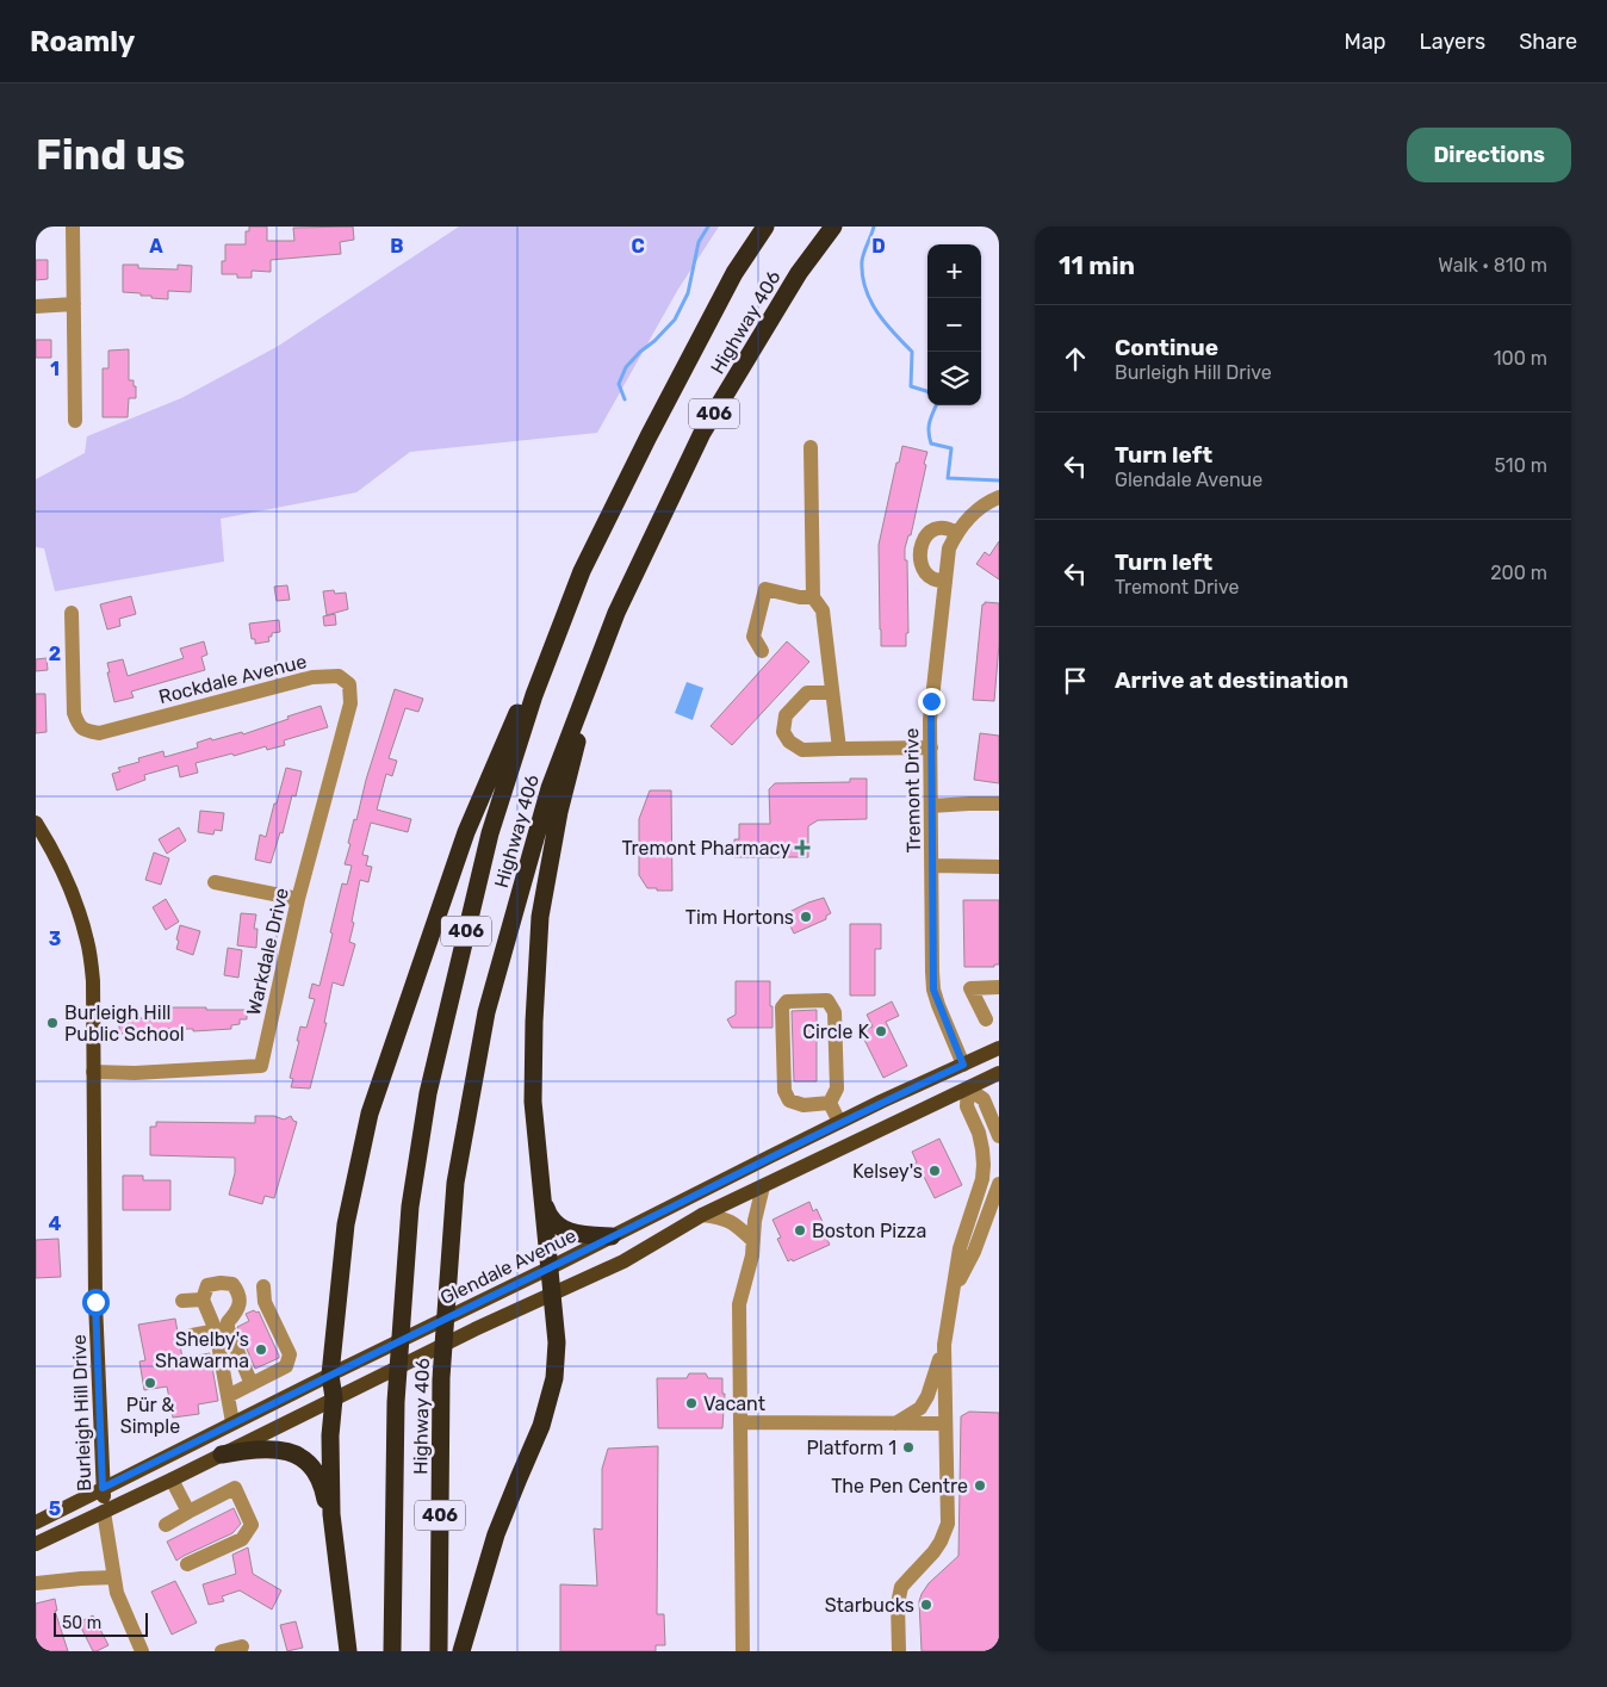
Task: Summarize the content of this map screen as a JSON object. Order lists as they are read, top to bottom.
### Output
{
  "streets": {
    "highway": ["Highway 406", "406"],
    "main road": ["Glendale Avenue", "Burleigh Hill Drive"],
    "street": ["Rockdale Avenue", "Tremont Drive", "Warkdale Drive"]
  },
  "crossings": [
    ["Rockdale Avenue", "Warkdale Drive"],
    ["Tremont Drive", "Glendale Avenue"],
    ["Warkdale Drive", "Burleigh Hill Drive"],
    ["Glendale Avenue", "Burleigh Hill Drive"]
  ],
  "places": {
    "health": ["Tremont Pharmacy"],
    "other": [
      "Tim Hortons",
      "Burleigh Hill Public School",
      "Circle K",
      "Kelsey's",
      "Boston Pizza",
      "Shelby's Shawarma",
      "Pür & Simple",
      "Vacant",
      "Platform 1",
      "The Pen Centre",
      "Starbucks"
    ]
  },
  "scale_bar": "50 m",
  "page": {
    "header": "Roamly",
    "nav": ["Map", "Layers", "Share"],
    "buttons": "Directions",
    "title": "Find us",
    "heading": ["11 min", "Walk · 810 m"],
    "map_buttons": ["+", "−"],
    "list": [
      ["Continue", "Burleigh Hill Drive", "100 m"],
      ["Turn left", "Glendale Avenue", "510 m"],
      ["Turn left", "Tremont Drive", "200 m"],
      "Arrive at destination"
    ],
    "scale": "50 m"
  },
  "grid": {
    "columns": [
      "A",
      "B",
      "C",
      "D"
    ],
    "rows": [
      "1",
      "2",
      "3",
      "4",
      "5"
    ]
  }
}
